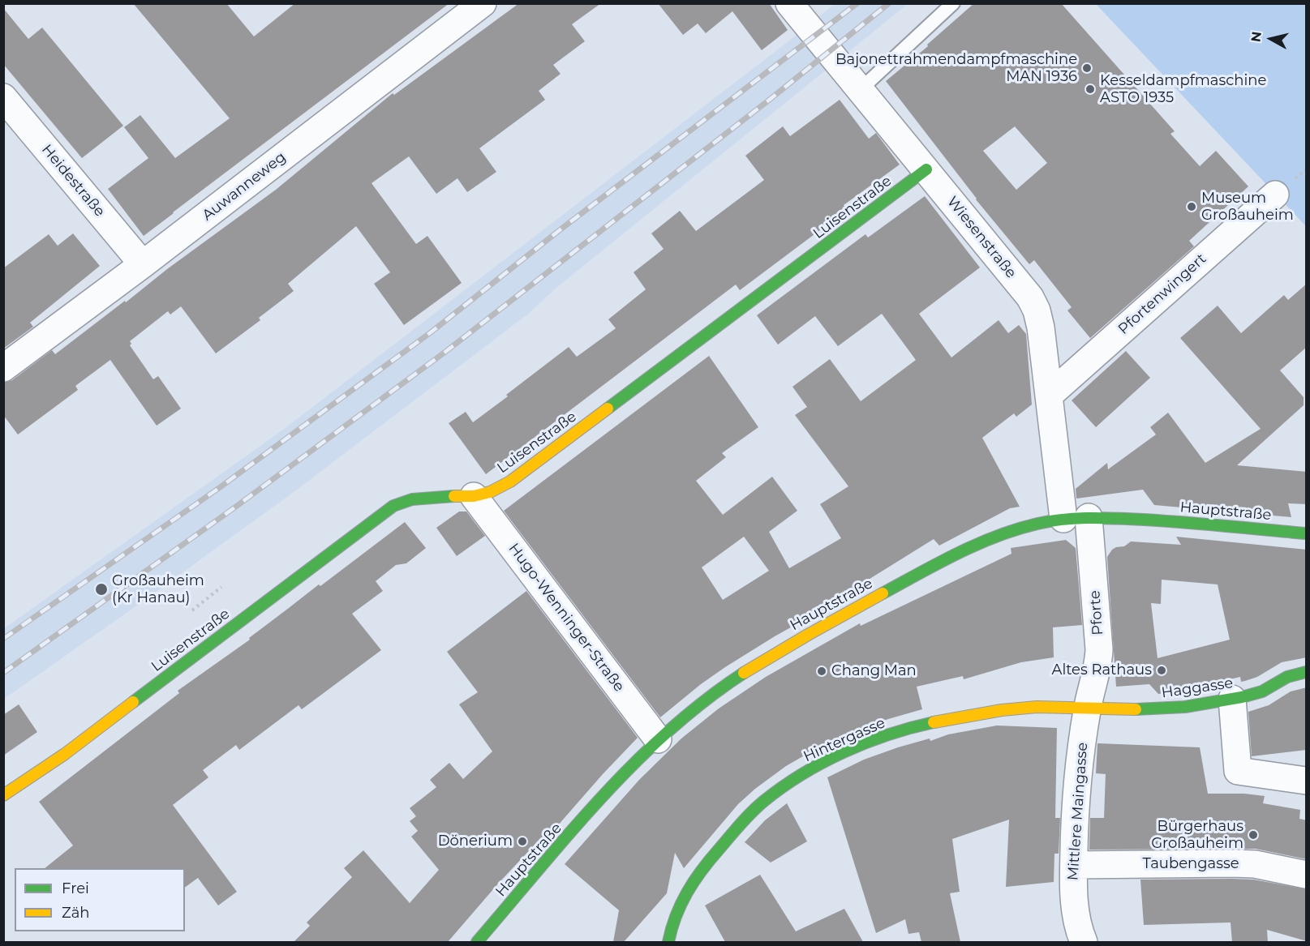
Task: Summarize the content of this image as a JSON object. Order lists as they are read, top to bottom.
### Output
{
  "streets": {
    "street": [
      "Heidestraße",
      "Auwanneweg",
      "Luisenstraße",
      "Wiesenstraße",
      "Pfortenwingert",
      "Hauptstraße",
      "Pforte",
      "Hugo-Wenninger-Straße",
      "Haggasse",
      "Hintergasse",
      "Mittlere Maingasse",
      "Taubengasse"
    ]
  },
  "crossings": [
    ["Heidestraße", "Auwanneweg"],
    ["Luisenstraße", "Wiesenstraße"],
    ["Luisenstraße", "Hugo-Wenninger-Straße"],
    ["Wiesenstraße", "Pfortenwingert"],
    ["Wiesenstraße", "Hauptstraße"],
    ["Wiesenstraße", "Pforte"],
    ["Hauptstraße", "Pforte"],
    ["Hauptstraße", "Hugo-Wenninger-Straße"],
    ["Pforte", "Haggasse"],
    ["Pforte", "Hintergasse"],
    ["Pforte", "Mittlere Maingasse"],
    ["Haggasse", "Hintergasse"],
    ["Haggasse", "Mittlere Maingasse"],
    ["Hintergasse", "Mittlere Maingasse"],
    ["Mittlere Maingasse", "Taubengasse"]
  ],
  "places": [
    "Bajonettrahmendampfmaschine MAN 1936",
    "Kesseldampfmaschine ASTO 1935",
    "Museum Großauheim",
    "Großauheim (Kr Hanau)",
    "Altes Rathaus",
    "Chang Man",
    "Bürgerhaus Großauheim",
    "Dönerium"
  ],
  "legend": ["Frei", "Zäh"],
  "north": "left"
}
